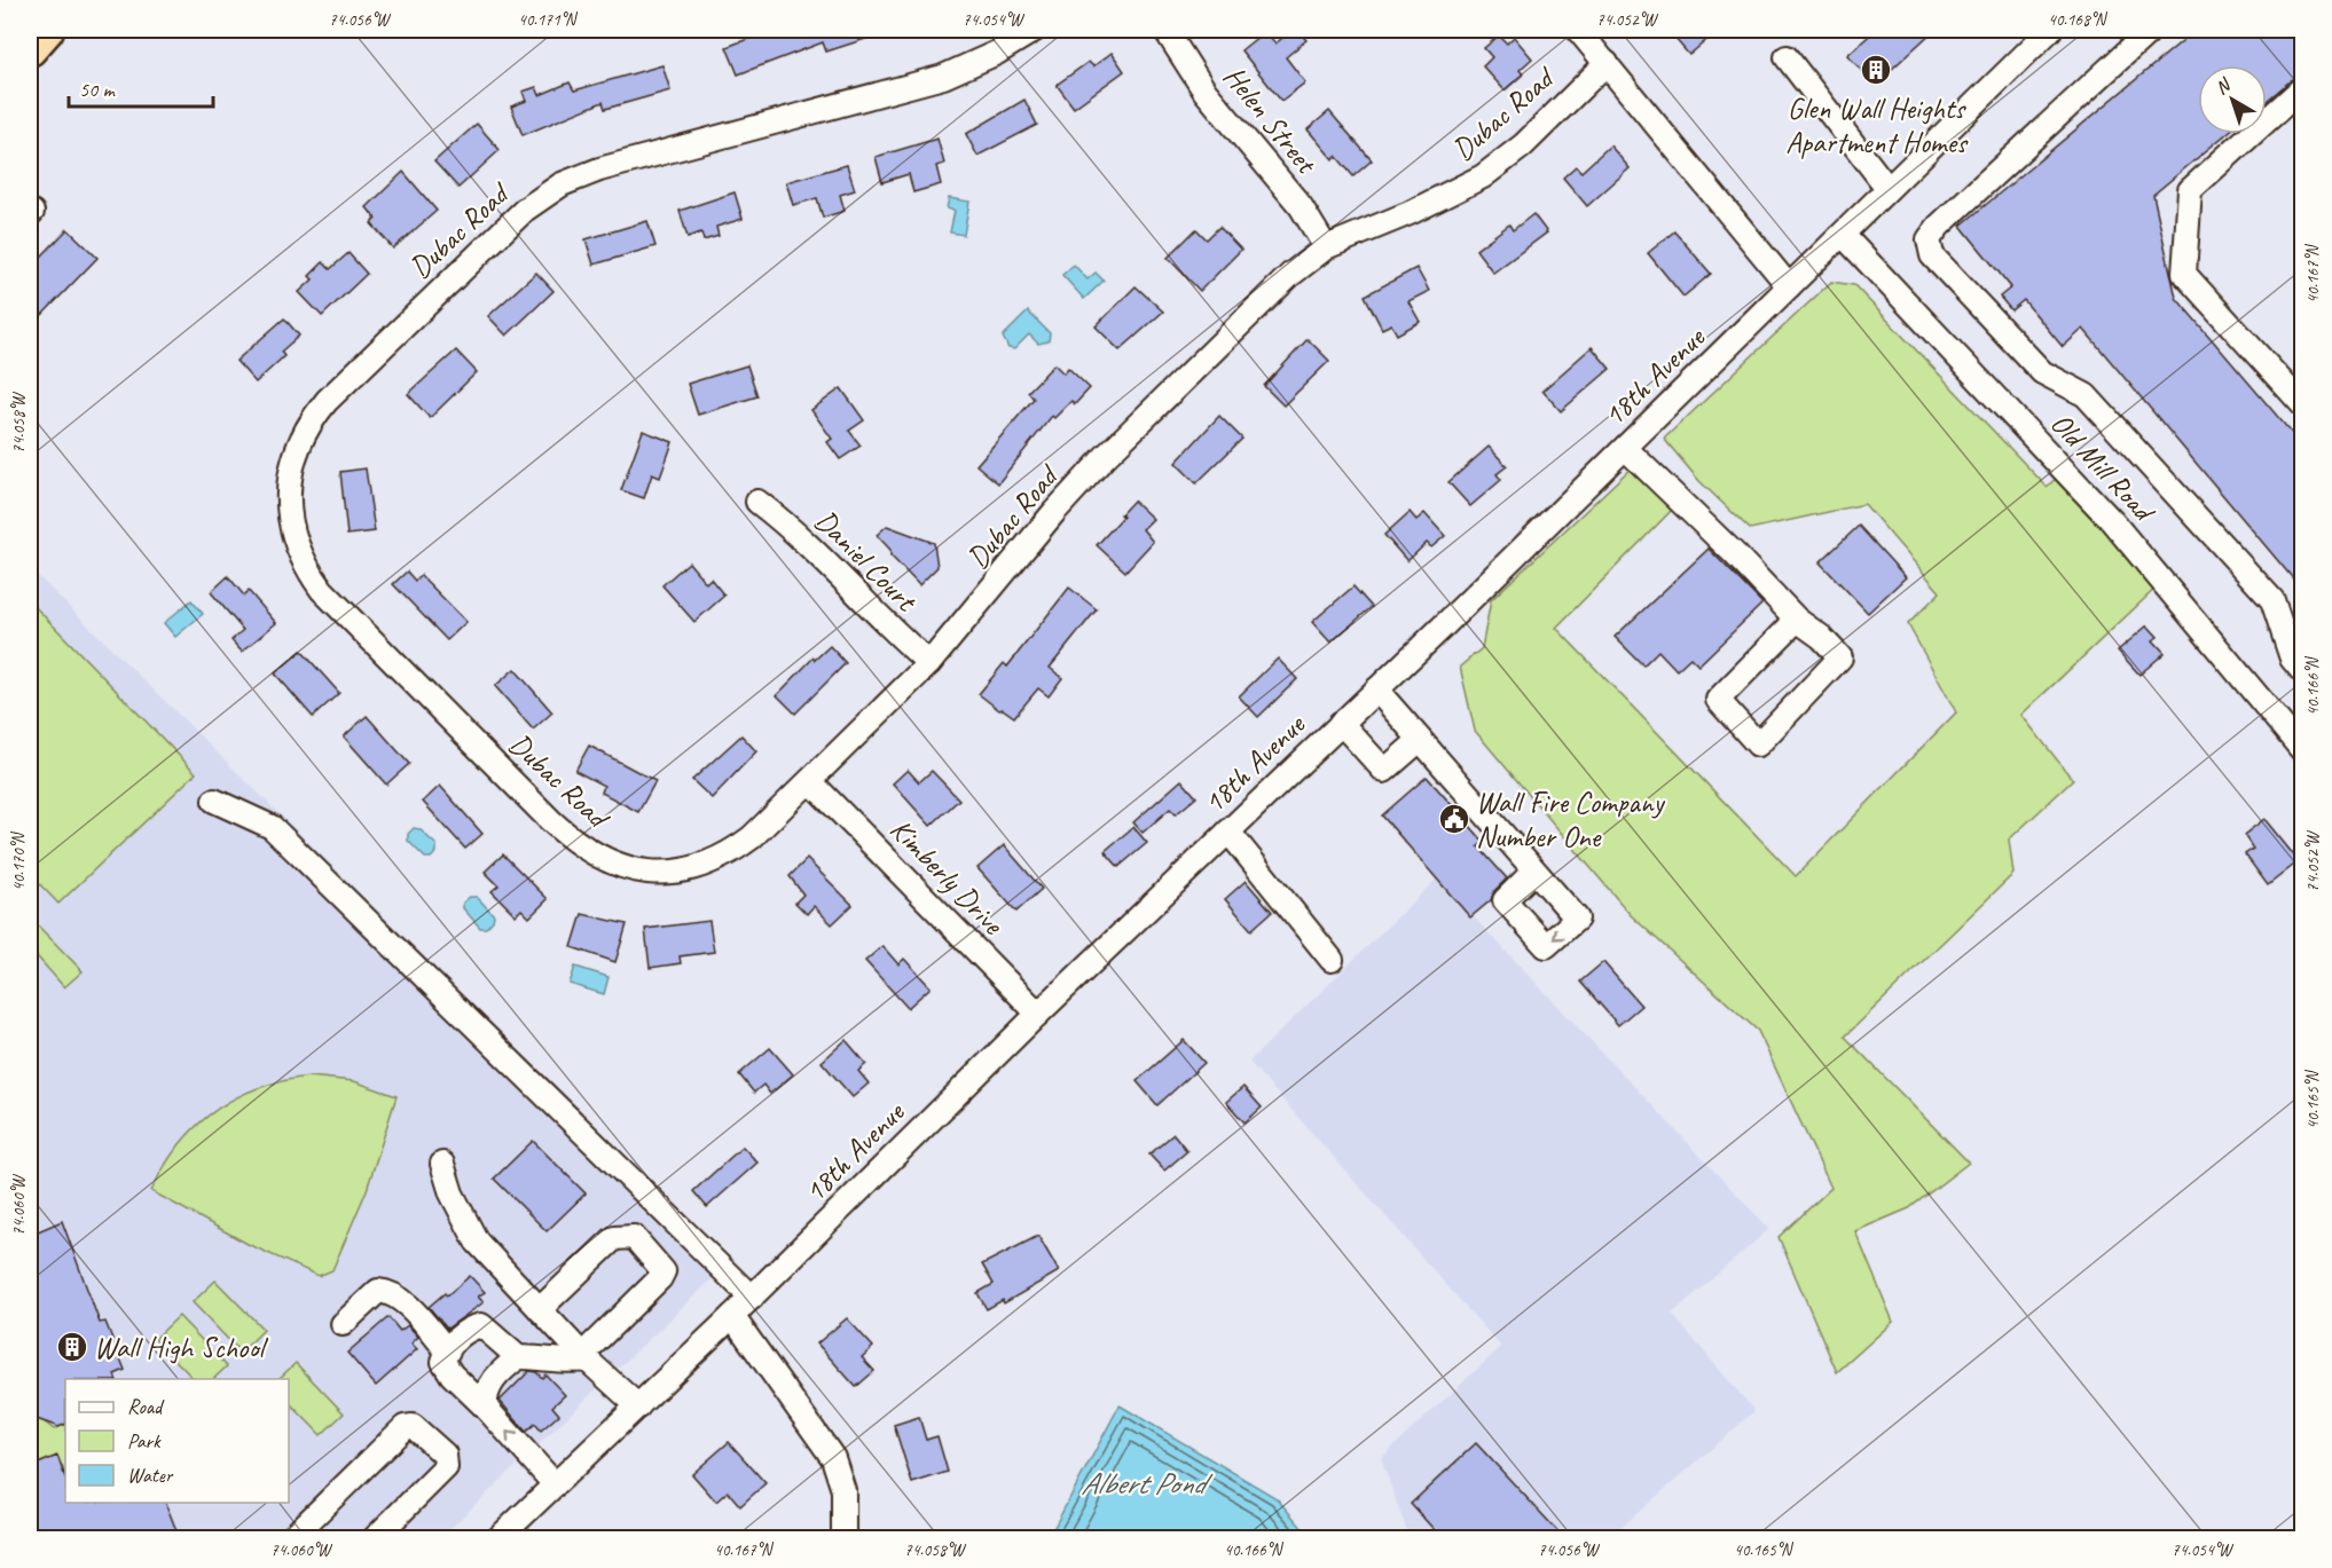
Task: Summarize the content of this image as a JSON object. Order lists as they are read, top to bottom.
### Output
{
  "streets": {
    "street": [
      "Dubac Road",
      "Helen Street",
      "18th Avenue",
      "Old Mill Road",
      "Daniel Court",
      "Kimberly Drive"
    ]
  },
  "crossings": [
    ["Dubac Road", "Helen Street"],
    ["Dubac Road", "Daniel Court"],
    ["Dubac Road", "Kimberly Drive"],
    ["18th Avenue", "Old Mill Road"],
    ["18th Avenue", "Kimberly Drive"]
  ],
  "water": ["Albert Pond"],
  "places": {
    "building": ["Glen Wall Heights Apartment Homes", "Wall High School"],
    "public building": ["Wall Fire Company Number One"]
  },
  "legend": ["Road", "Park", "Water"],
  "scale_bar": "50 m",
  "north": "top left",
  "coordinates": [
    "74.056°W",
    "40.171°N",
    "74.054°W",
    "74.052°W",
    "40.168°N",
    "40.167°N",
    "74.058°W",
    "40.166°N",
    "40.170°N",
    "40.165°N",
    "74.060°W"
  ]
}
